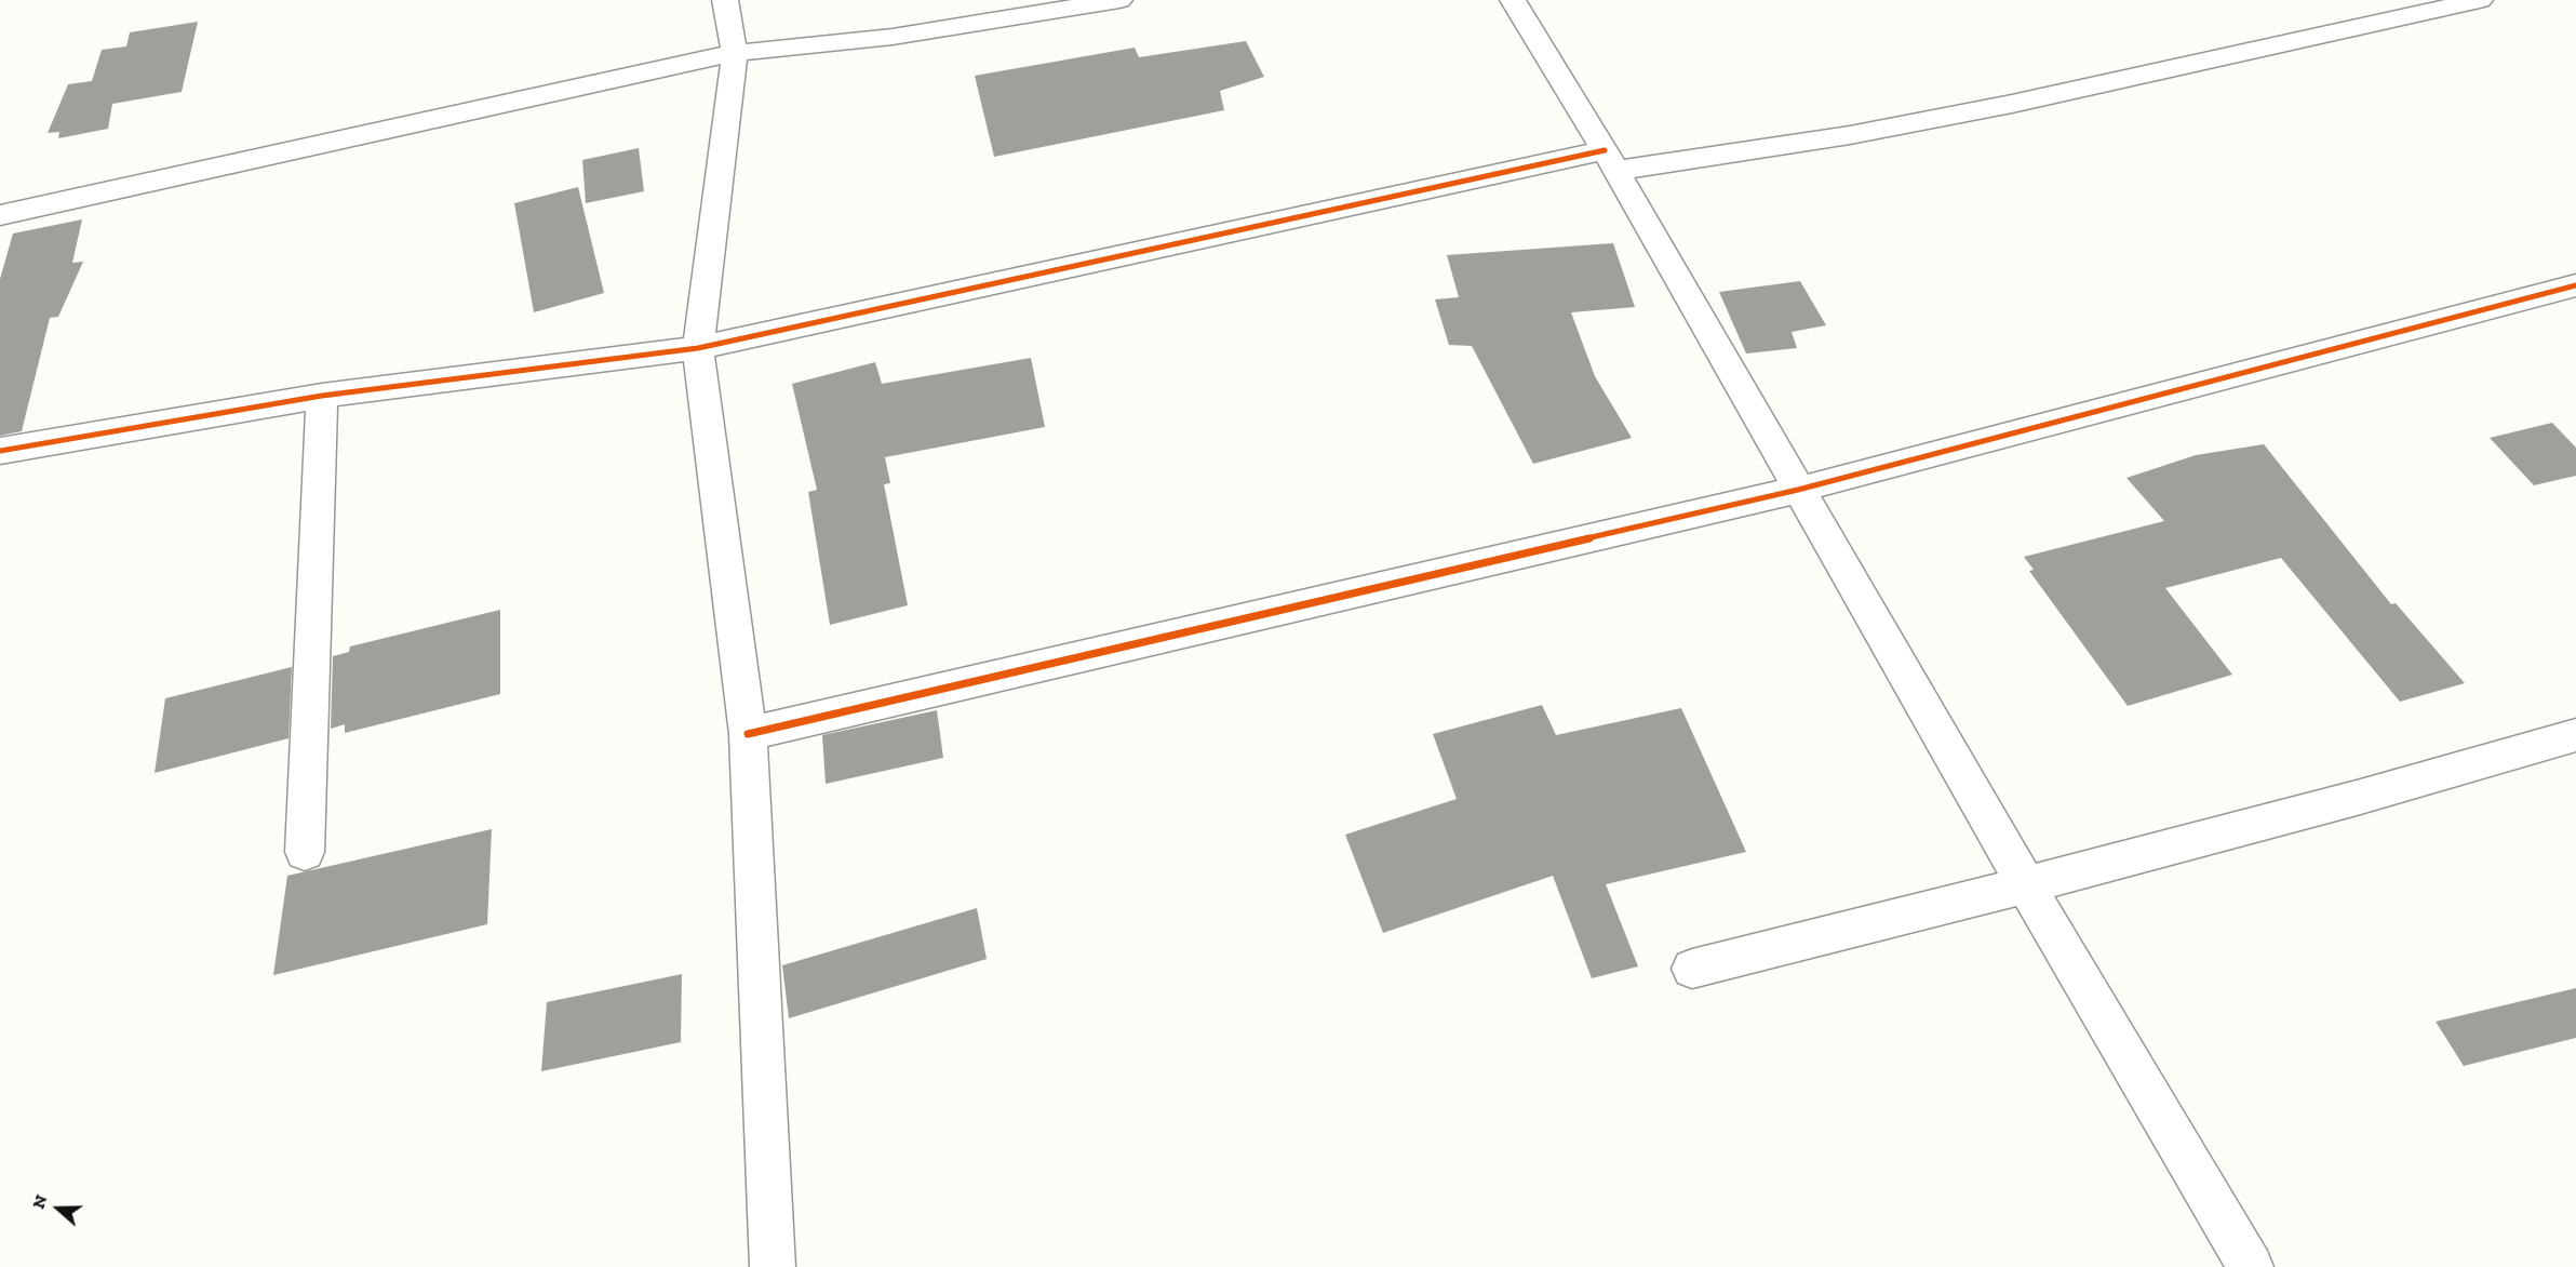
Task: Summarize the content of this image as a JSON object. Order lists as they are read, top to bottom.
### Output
{
  "north": "left"
}
